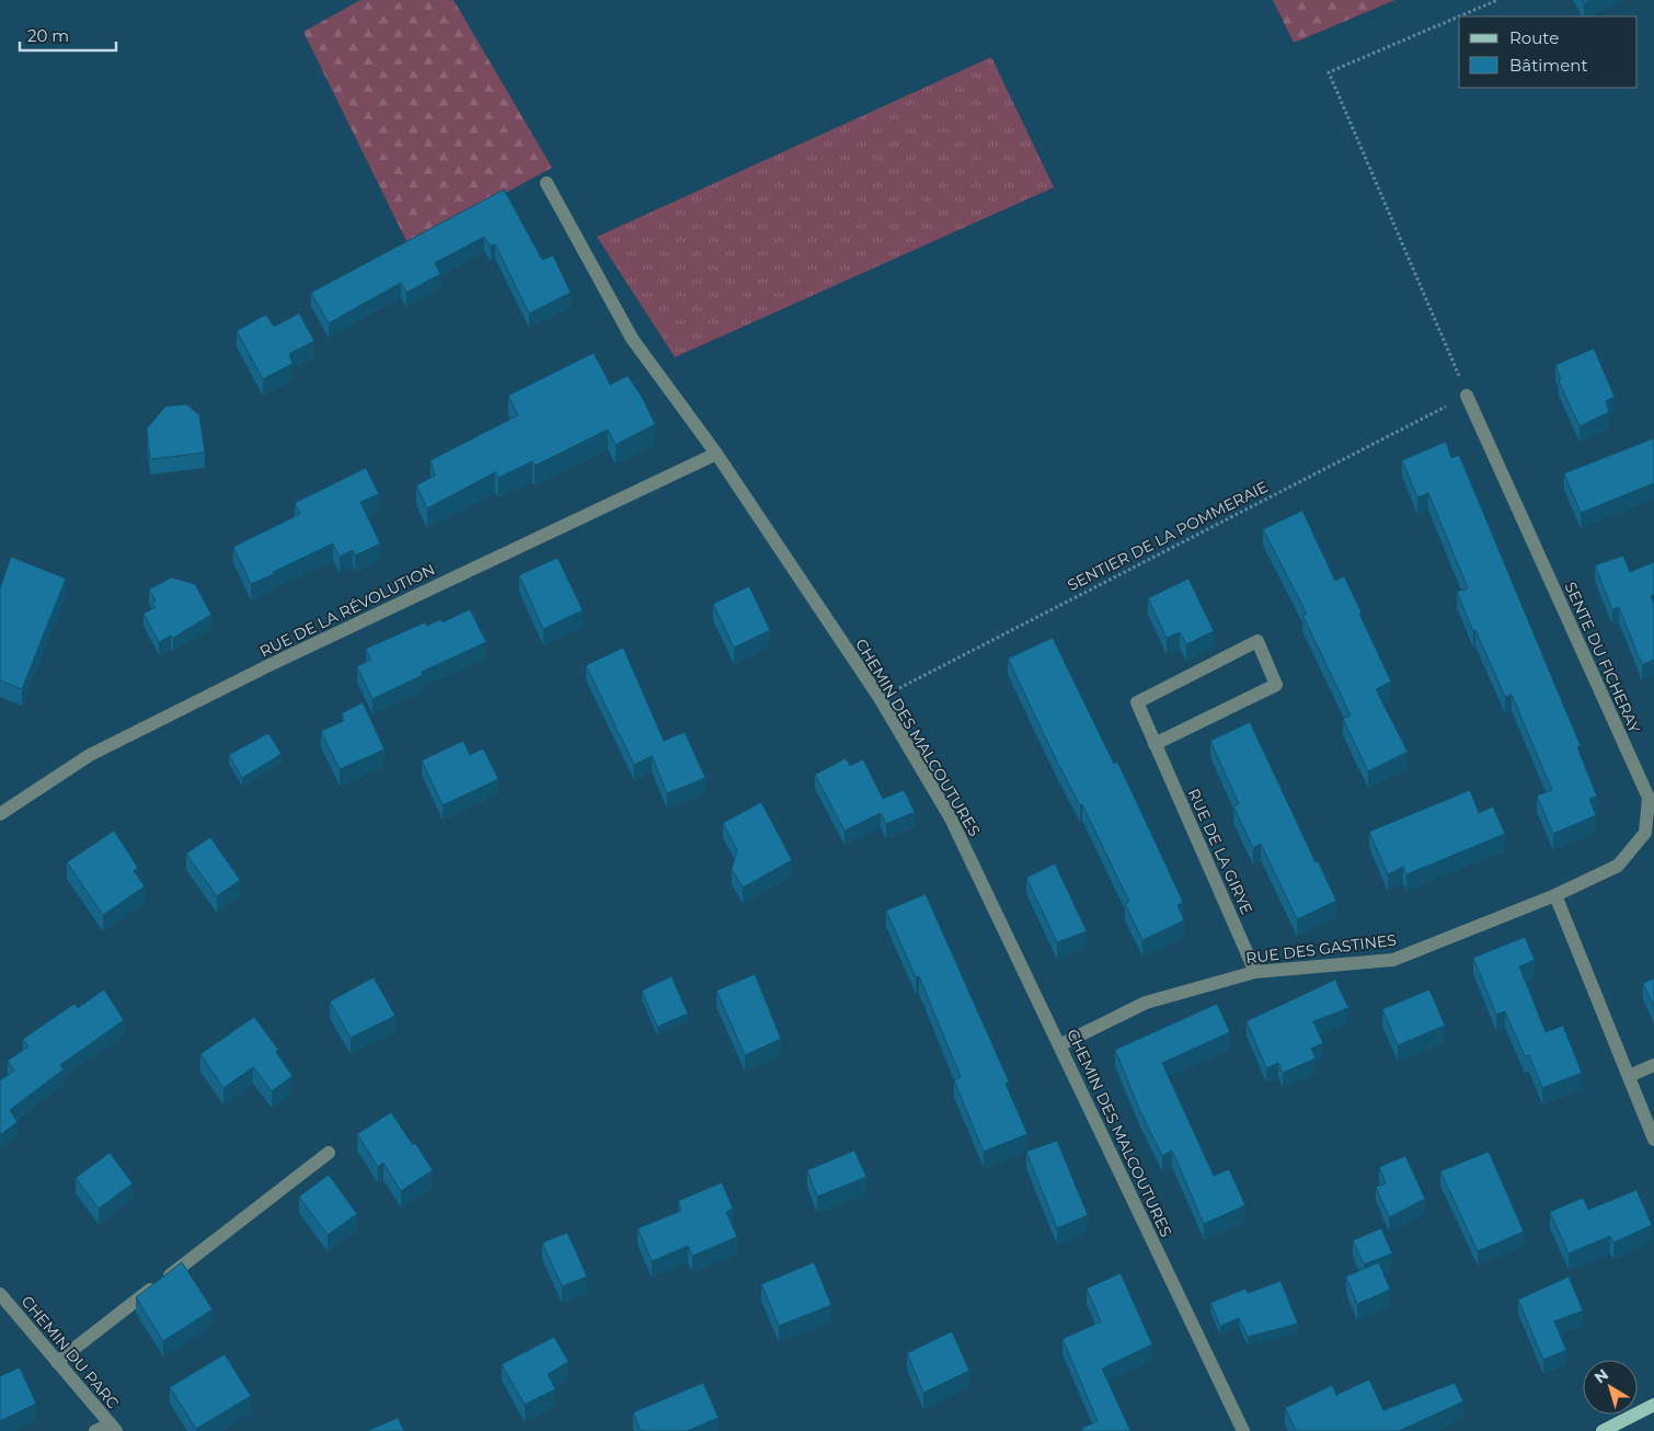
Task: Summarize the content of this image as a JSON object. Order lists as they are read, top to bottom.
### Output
{
  "streets": {
    "street": [
      "RUE DE LA RÉVOLUTION",
      "SENTE DU FICHERAY",
      "CHEMIN DES MALCOUTURES",
      "RUE DE LA GIRYE",
      "RUE DES GASTINES",
      "CHEMIN DU PARC"
    ],
    "path": ["SENTIER DE LA POMMERAIE"]
  },
  "crossings": [
    ["SENTIER DE LA POMMERAIE", "SENTE DU FICHERAY"],
    ["SENTIER DE LA POMMERAIE", "CHEMIN DES MALCOUTURES"],
    ["RUE DE LA RÉVOLUTION", "CHEMIN DES MALCOUTURES"],
    ["SENTE DU FICHERAY", "RUE DES GASTINES"],
    ["CHEMIN DES MALCOUTURES", "RUE DES GASTINES"],
    ["RUE DE LA GIRYE", "RUE DES GASTINES"]
  ],
  "legend": ["Route", "Bâtiment"],
  "scale_bar": "20 m",
  "north": "top left"
}
